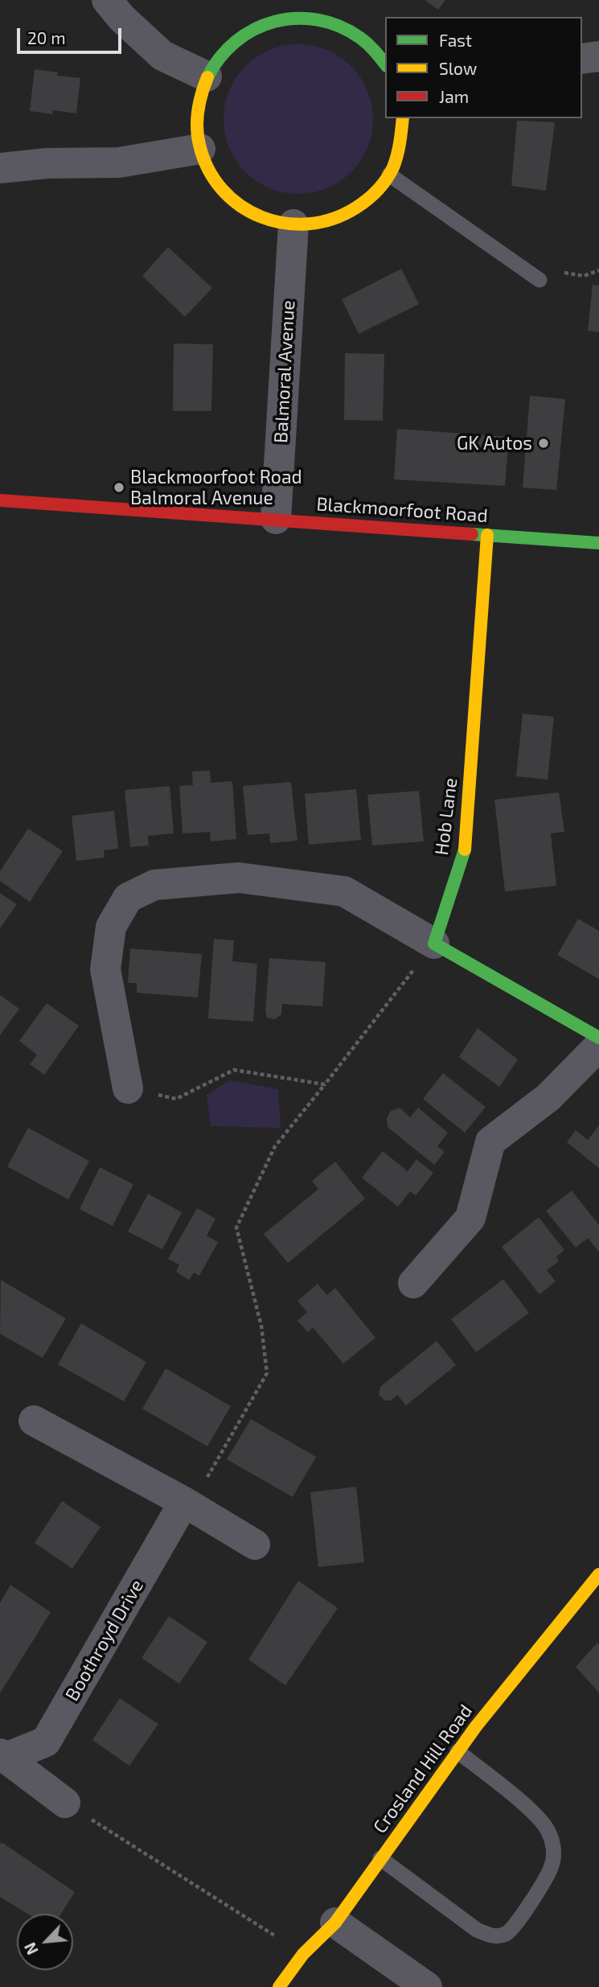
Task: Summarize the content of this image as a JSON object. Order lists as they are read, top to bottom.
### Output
{
  "streets": {
    "street": [
      "Balmoral Avenue",
      "Blackmoorfoot Road",
      "Hob Lane",
      "Boothroyd Drive",
      "Crosland Hill Road"
    ]
  },
  "crossings": [
    ["Balmoral Avenue", "Blackmoorfoot Road"],
    ["Blackmoorfoot Road", "Hob Lane"]
  ],
  "places": ["GK Autos", "Blackmoorfoot Road Balmoral Avenue"],
  "legend": ["Fast", "Slow", "Jam"],
  "scale_bar": "20 m",
  "north": "bottom left"
}
